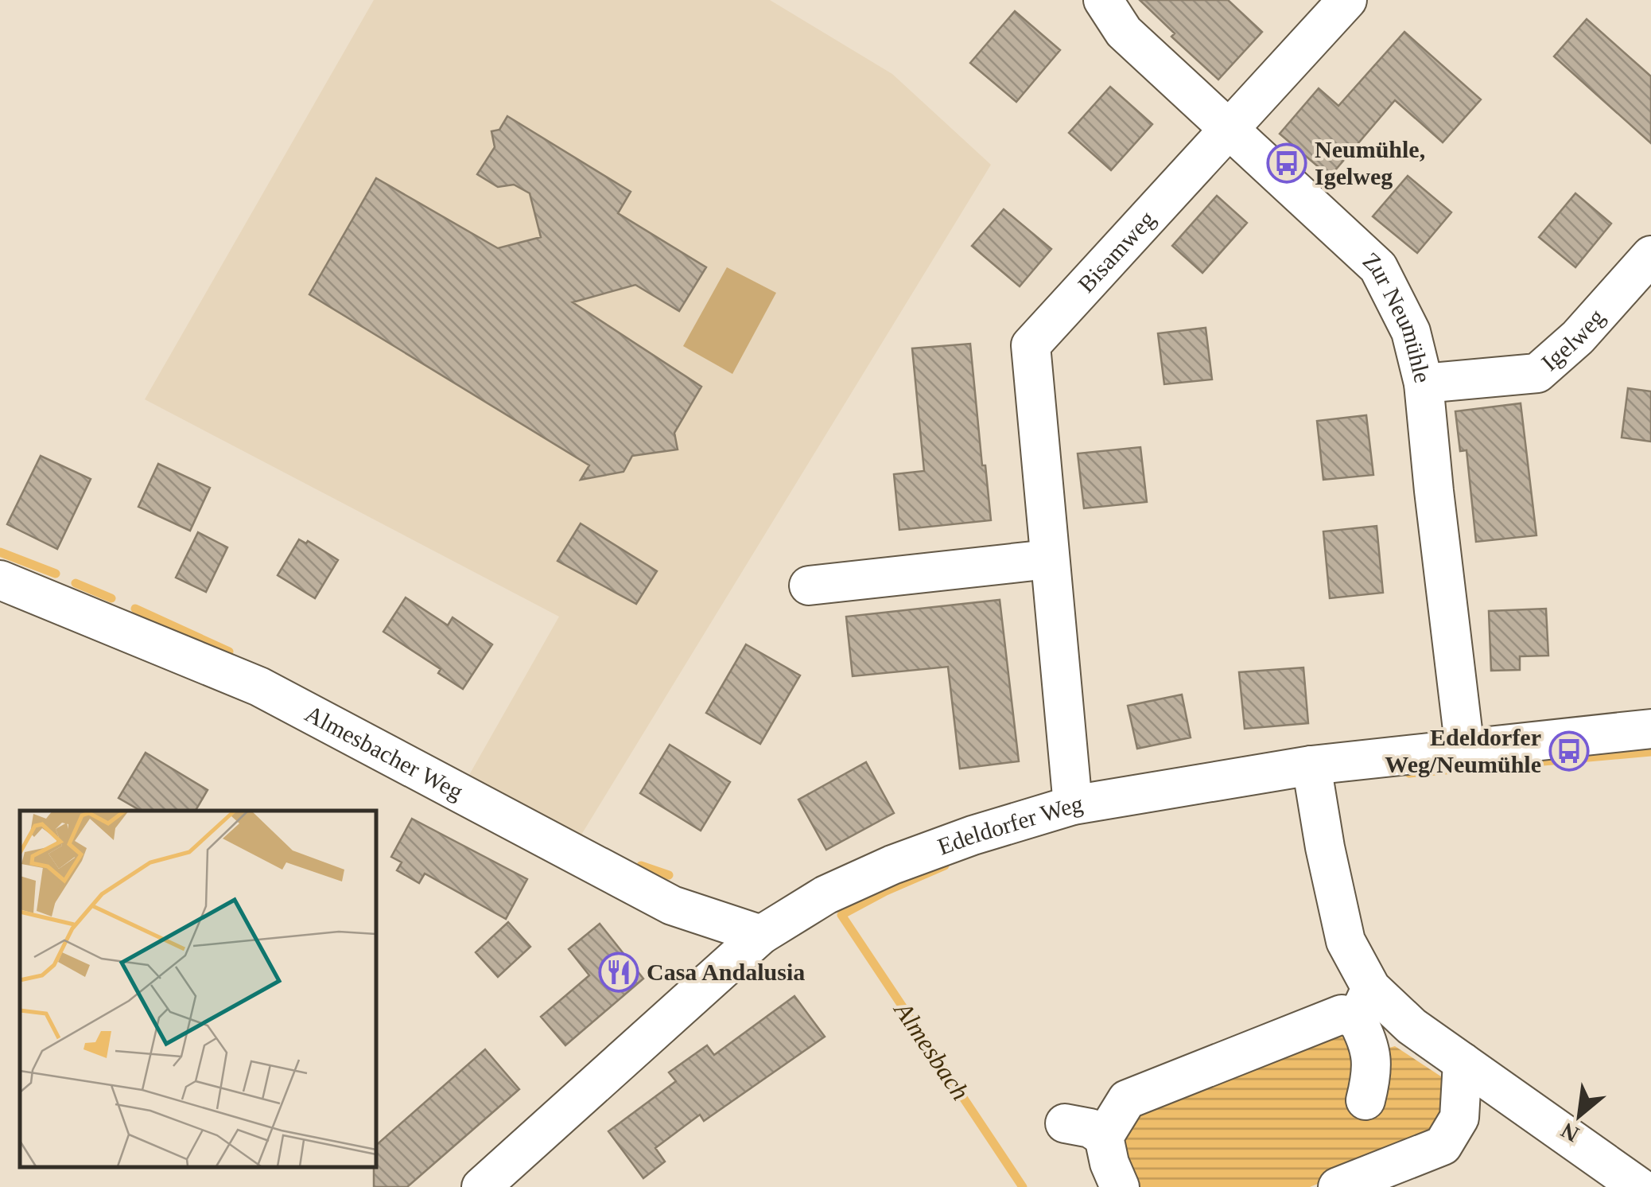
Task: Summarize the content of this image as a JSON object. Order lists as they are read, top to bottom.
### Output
{
  "streets": {
    "street": [
      "Bisamweg",
      "Zur Neumühle",
      "Igelweg",
      "Almesbacher Weg",
      "Edeldorfer Weg"
    ]
  },
  "crossings": [
    ["Bisamweg", "Zur Neumühle"],
    ["Bisamweg", "Edeldorfer Weg"],
    ["Zur Neumühle", "Igelweg"],
    ["Zur Neumühle", "Edeldorfer Weg"],
    ["Almesbacher Weg", "Edeldorfer Weg"]
  ],
  "water": ["Almesbach"],
  "places": {
    "bus stop": ["Neumühle, Igelweg", "Edeldorfer Weg/Neumühle"],
    "restaurant": ["Casa Andalusia"]
  },
  "north": "bottom left"
}
